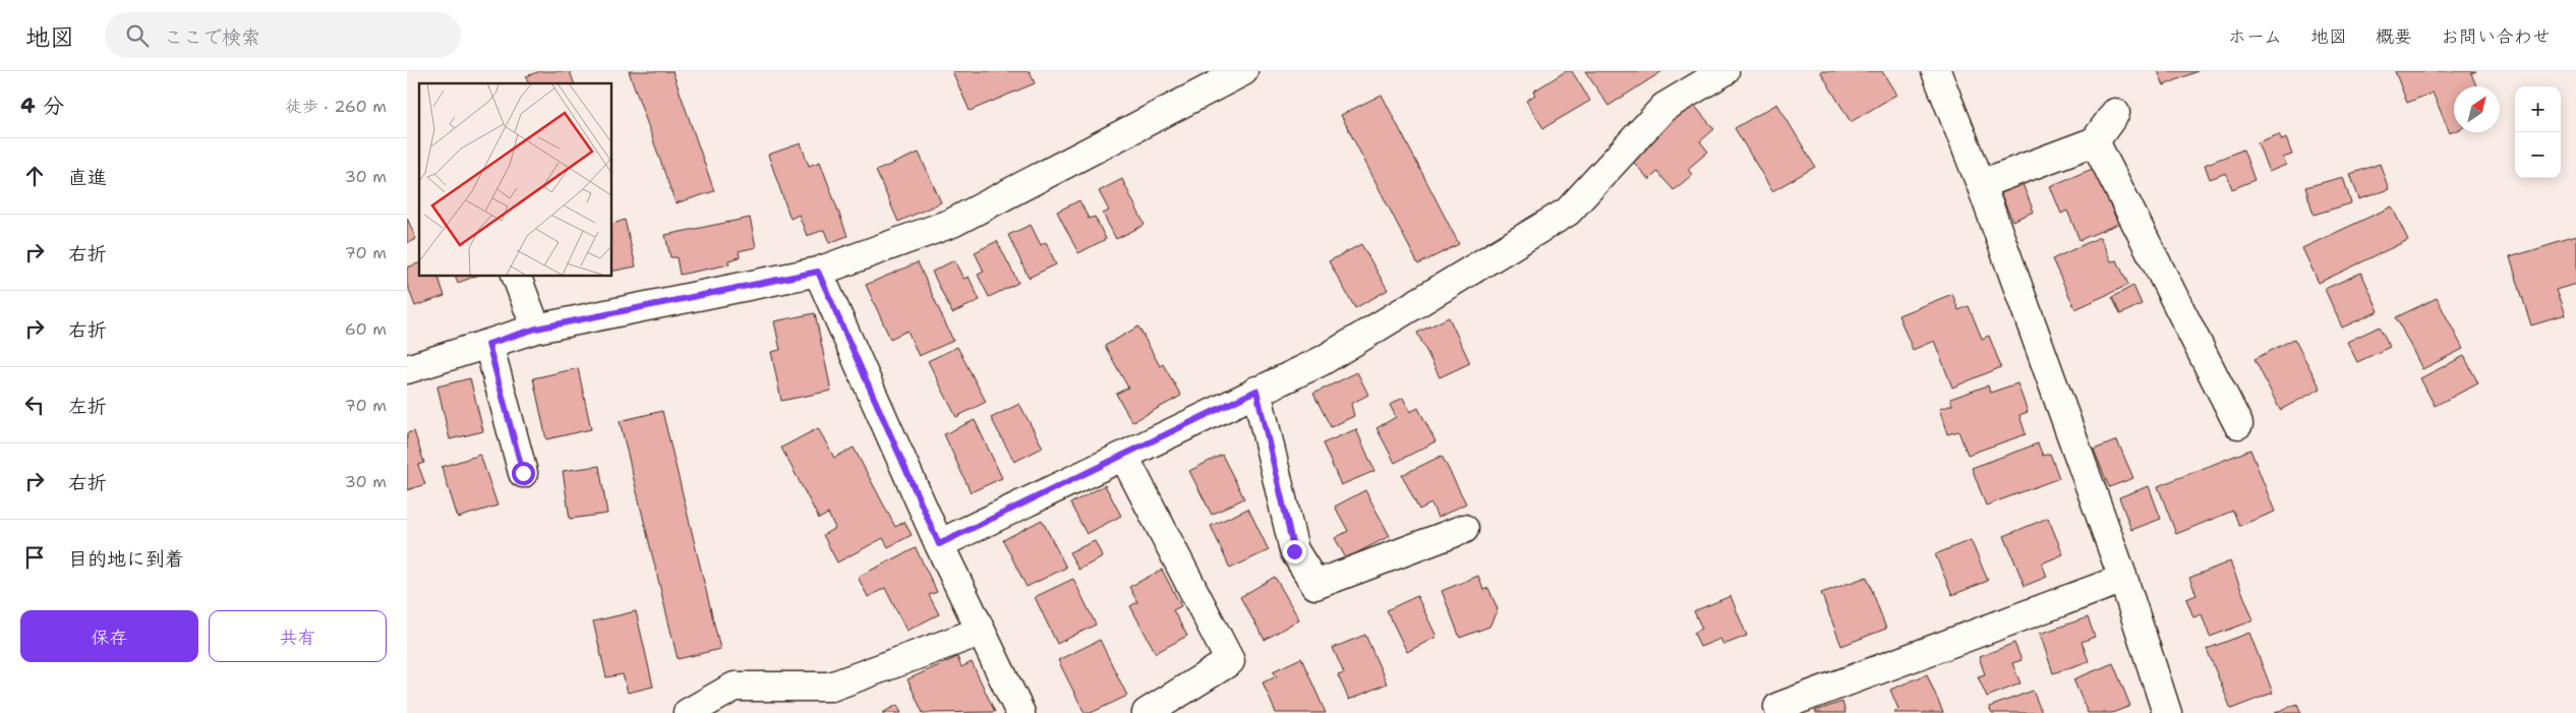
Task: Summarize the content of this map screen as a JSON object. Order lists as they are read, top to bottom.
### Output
{
  "north": "top right",
  "page": {
    "header": "地図",
    "search": "ここで検索",
    "nav": [
      "ホーム",
      "地図",
      "概要",
      "お問い合わせ"
    ],
    "heading": ["4 分", "徒歩 · 260 m"],
    "map_buttons": ["+", "−"],
    "list": [
      ["直進", "30 m"],
      ["右折", "70 m"],
      ["右折", "60 m"],
      ["左折", "70 m"],
      ["右折", "30 m"],
      "目的地に到着"
    ],
    "buttons": ["保存", "共有"]
  }
}
